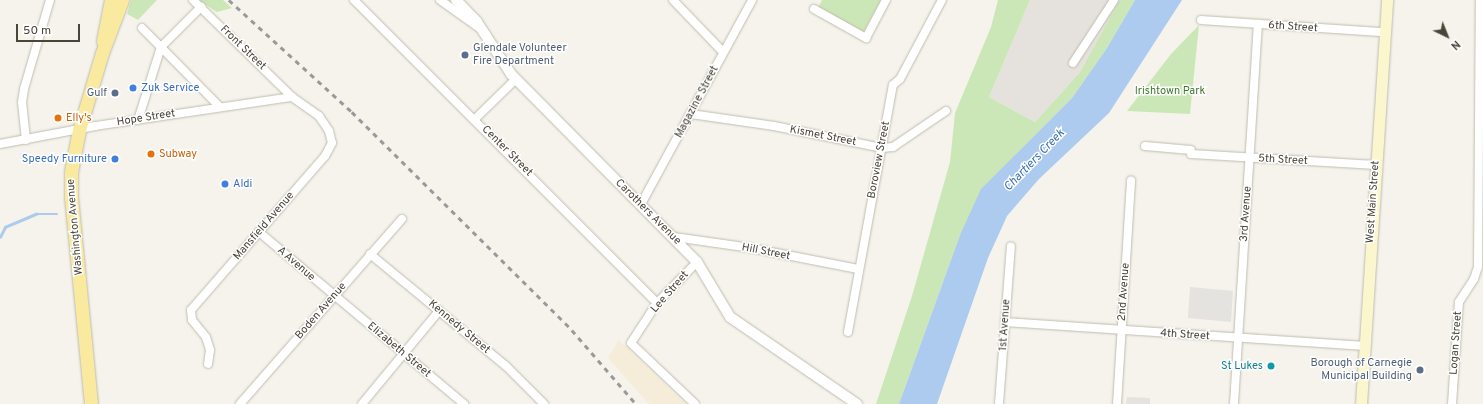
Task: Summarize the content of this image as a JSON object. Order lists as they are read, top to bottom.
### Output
{
  "streets": {
    "main road": ["West Main Street", "Washington Avenue"],
    "street": [
      "6th Street",
      "Front Street",
      "Magazine Street",
      "Hope Street",
      "Kismet Street",
      "Center Street",
      "Boroview Street",
      "5th Street",
      "Carothers Avenue",
      "3rd Avenue",
      "Mansfield Avenue",
      "Hill Street",
      "A Avenue",
      "Lee Street",
      "2nd Avenue",
      "Boden Avenue",
      "1st Avenue",
      "Kennedy Street",
      "4th Street",
      "Logan Street",
      "Elizabeth Street"
    ]
  },
  "crossings": [
    ["6th Street", "West Main Street"],
    ["6th Street", "3rd Avenue"],
    ["Front Street", "Hope Street"],
    ["Front Street", "Mansfield Avenue"],
    ["Magazine Street", "Kismet Street"],
    ["Magazine Street", "Carothers Avenue"],
    ["Hope Street", "Mansfield Avenue"],
    ["Hope Street", "Washington Avenue"],
    ["Kismet Street", "Boroview Street"],
    ["Center Street", "Lee Street"],
    ["Boroview Street", "Hill Street"],
    ["5th Street", "West Main Street"],
    ["5th Street", "3rd Avenue"],
    ["West Main Street", "4th Street"],
    ["Carothers Avenue", "Hill Street"],
    ["Carothers Avenue", "Lee Street"],
    ["3rd Avenue", "4th Street"],
    ["Mansfield Avenue", "A Avenue"],
    ["A Avenue", "Boden Avenue"],
    ["A Avenue", "Elizabeth Street"],
    ["2nd Avenue", "4th Street"],
    ["Boden Avenue", "Kennedy Street"],
    ["Boden Avenue", "Elizabeth Street"],
    ["1st Avenue", "4th Street"]
  ],
  "water": ["Chartiers Creek"],
  "parks": ["Irishtown Park"],
  "places": [
    "Glendale Volunteer Fire Department",
    "Zuk Service",
    "Gulf",
    "Elly's",
    "Subway",
    "Speedy Furniture",
    "Aldi",
    "St Lukes",
    "Borough of Carnegie Municipal Building"
  ],
  "scale_bar": "50 m",
  "north": "bottom right"
}
